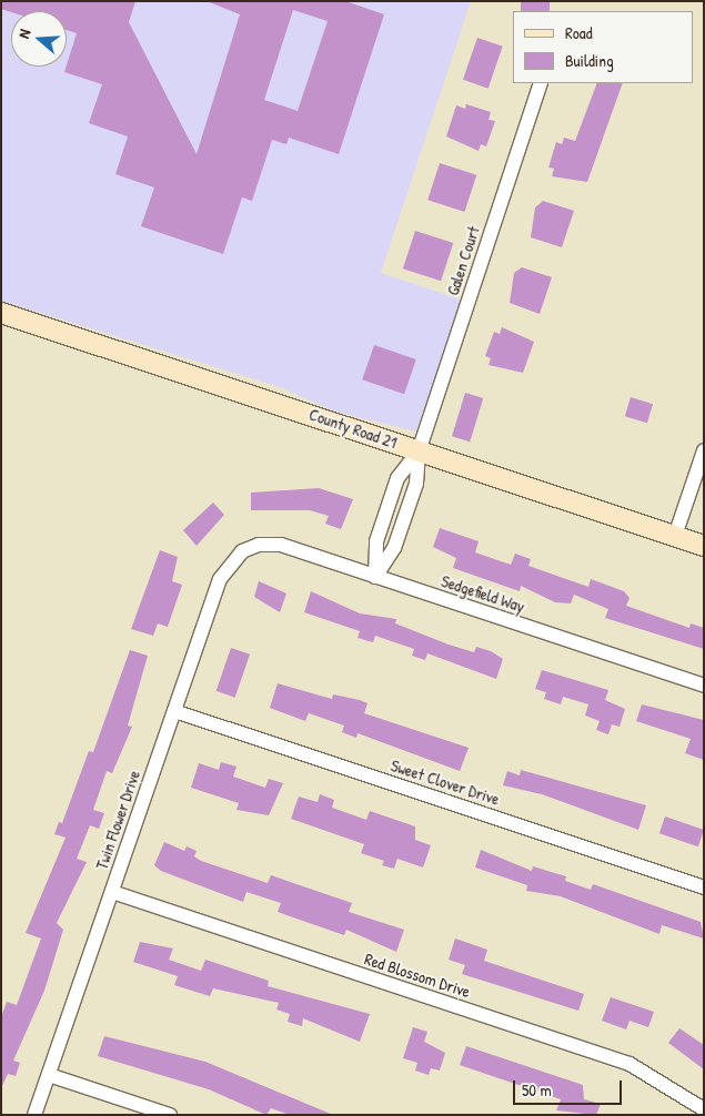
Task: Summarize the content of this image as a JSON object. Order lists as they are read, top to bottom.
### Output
{
  "streets": {
    "street": [
      "Galen Court",
      "County Road 21",
      "Sedgefield Way",
      "Sweet Clover Drive",
      "Twin Flower Drive",
      "Red Blossom Drive"
    ]
  },
  "crossings": [
    ["Galen Court", "County Road 21"],
    ["Sedgefield Way", "Twin Flower Drive"],
    ["Sweet Clover Drive", "Twin Flower Drive"],
    ["Twin Flower Drive", "Red Blossom Drive"]
  ],
  "legend": ["Road", "Building"],
  "scale_bar": "50 m",
  "north": "left"
}
